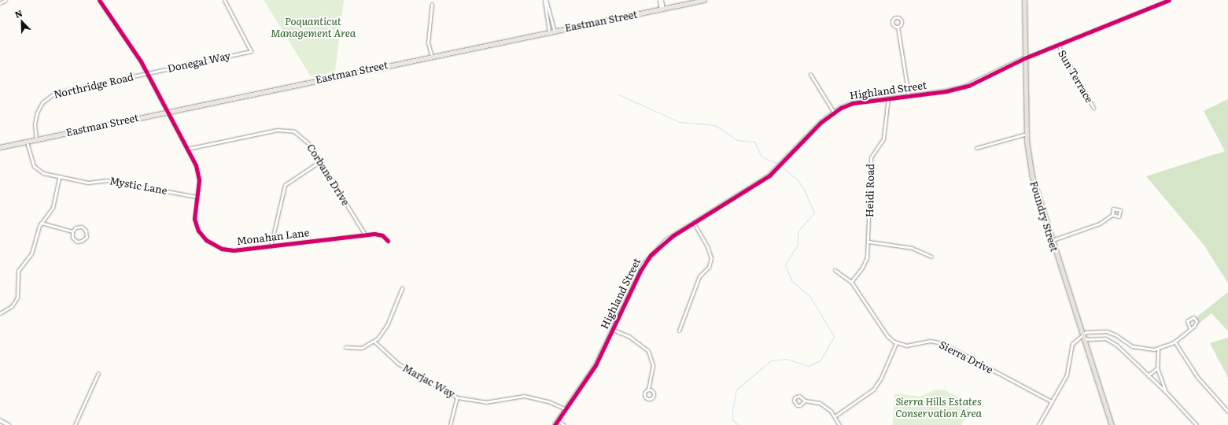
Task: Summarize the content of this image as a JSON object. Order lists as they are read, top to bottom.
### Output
{
  "streets": {
    "highway": ["Foundry Street"],
    "main road": ["Eastman Street"],
    "street": [
      "Donegal Way",
      "Sun Terrace",
      "Northridge Road",
      "Highland Street",
      "Corbane Drive",
      "Mystic Lane",
      "Heidi Road",
      "Monahan Lane",
      "Sierra Drive",
      "Marjac Way"
    ]
  },
  "crossings": [
    ["Eastman Street", "Northridge Road"],
    ["Eastman Street", "Mystic Lane"],
    ["Eastman Street", "Monahan Lane"],
    ["Donegal Way", "Northridge Road"],
    ["Donegal Way", "Monahan Lane"],
    ["Sun Terrace", "Highland Street"],
    ["Northridge Road", "Monahan Lane"],
    ["Highland Street", "Heidi Road"],
    ["Highland Street", "Foundry Street"],
    ["Highland Street", "Marjac Way"],
    ["Corbane Drive", "Monahan Lane"],
    ["Mystic Lane", "Monahan Lane"]
  ],
  "parks": ["Poquanticut Management Area", "Sierra Hills Estates Conservation Area"],
  "north": "top left"
}
